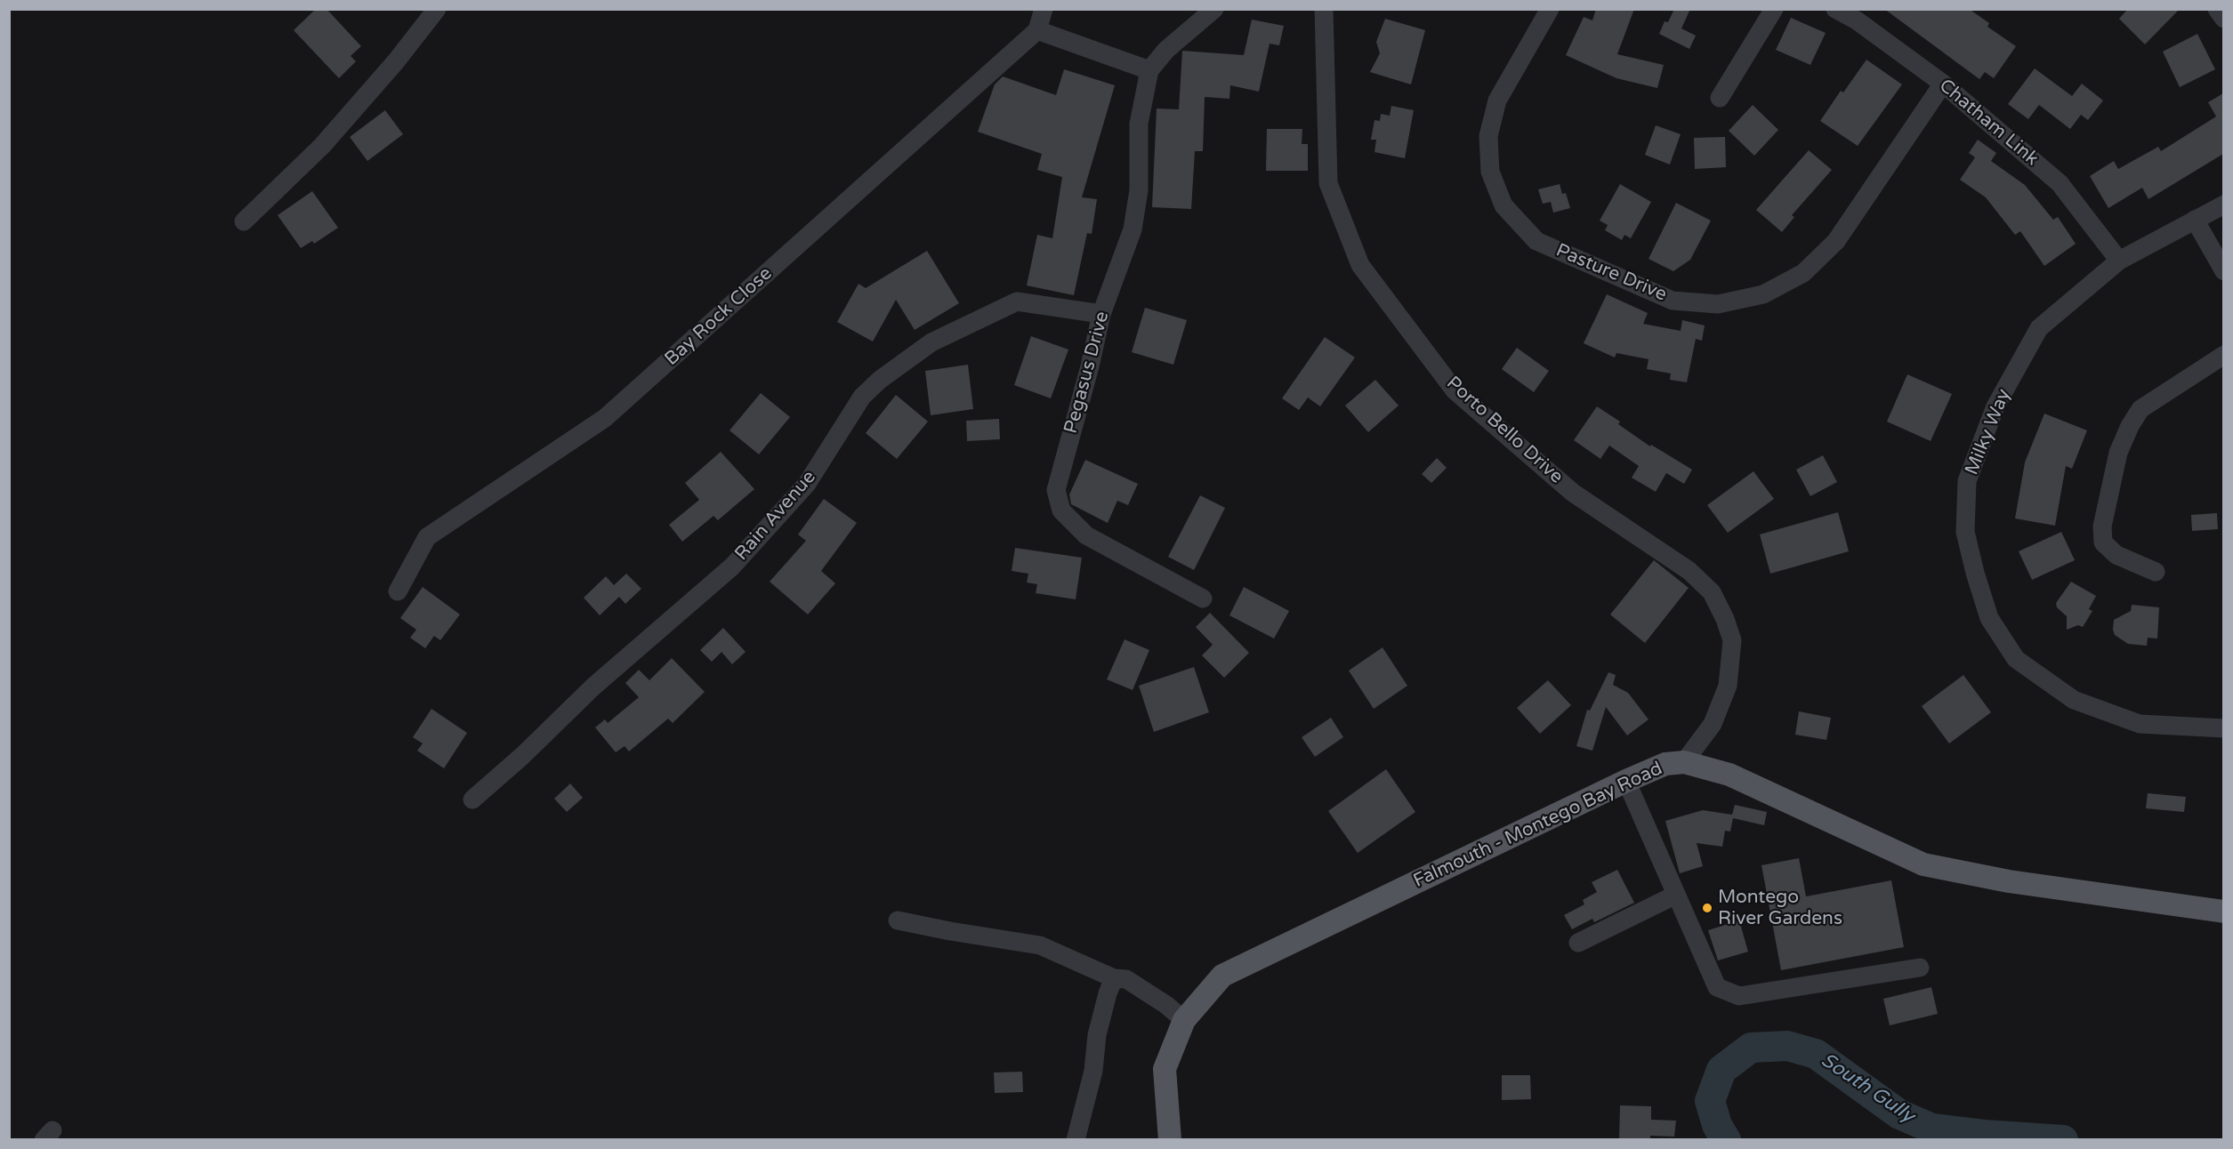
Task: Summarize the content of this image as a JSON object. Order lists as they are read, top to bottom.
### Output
{
  "streets": {
    "main road": ["Falmouth - Montego Bay Road"],
    "street": [
      "Chatham Link",
      "Pasture Drive",
      "Bay Rock Close",
      "Pegasus Drive",
      "Porto Bello Drive",
      "Milky Way",
      "Rain Avenue"
    ]
  },
  "crossings": [
    ["Chatham Link", "Pasture Drive"],
    ["Chatham Link", "Milky Way"],
    ["Pegasus Drive", "Rain Avenue"],
    ["Porto Bello Drive", "Falmouth - Montego Bay Road"]
  ],
  "water": ["South Gully"],
  "places": ["Montego River Gardens"]
}
